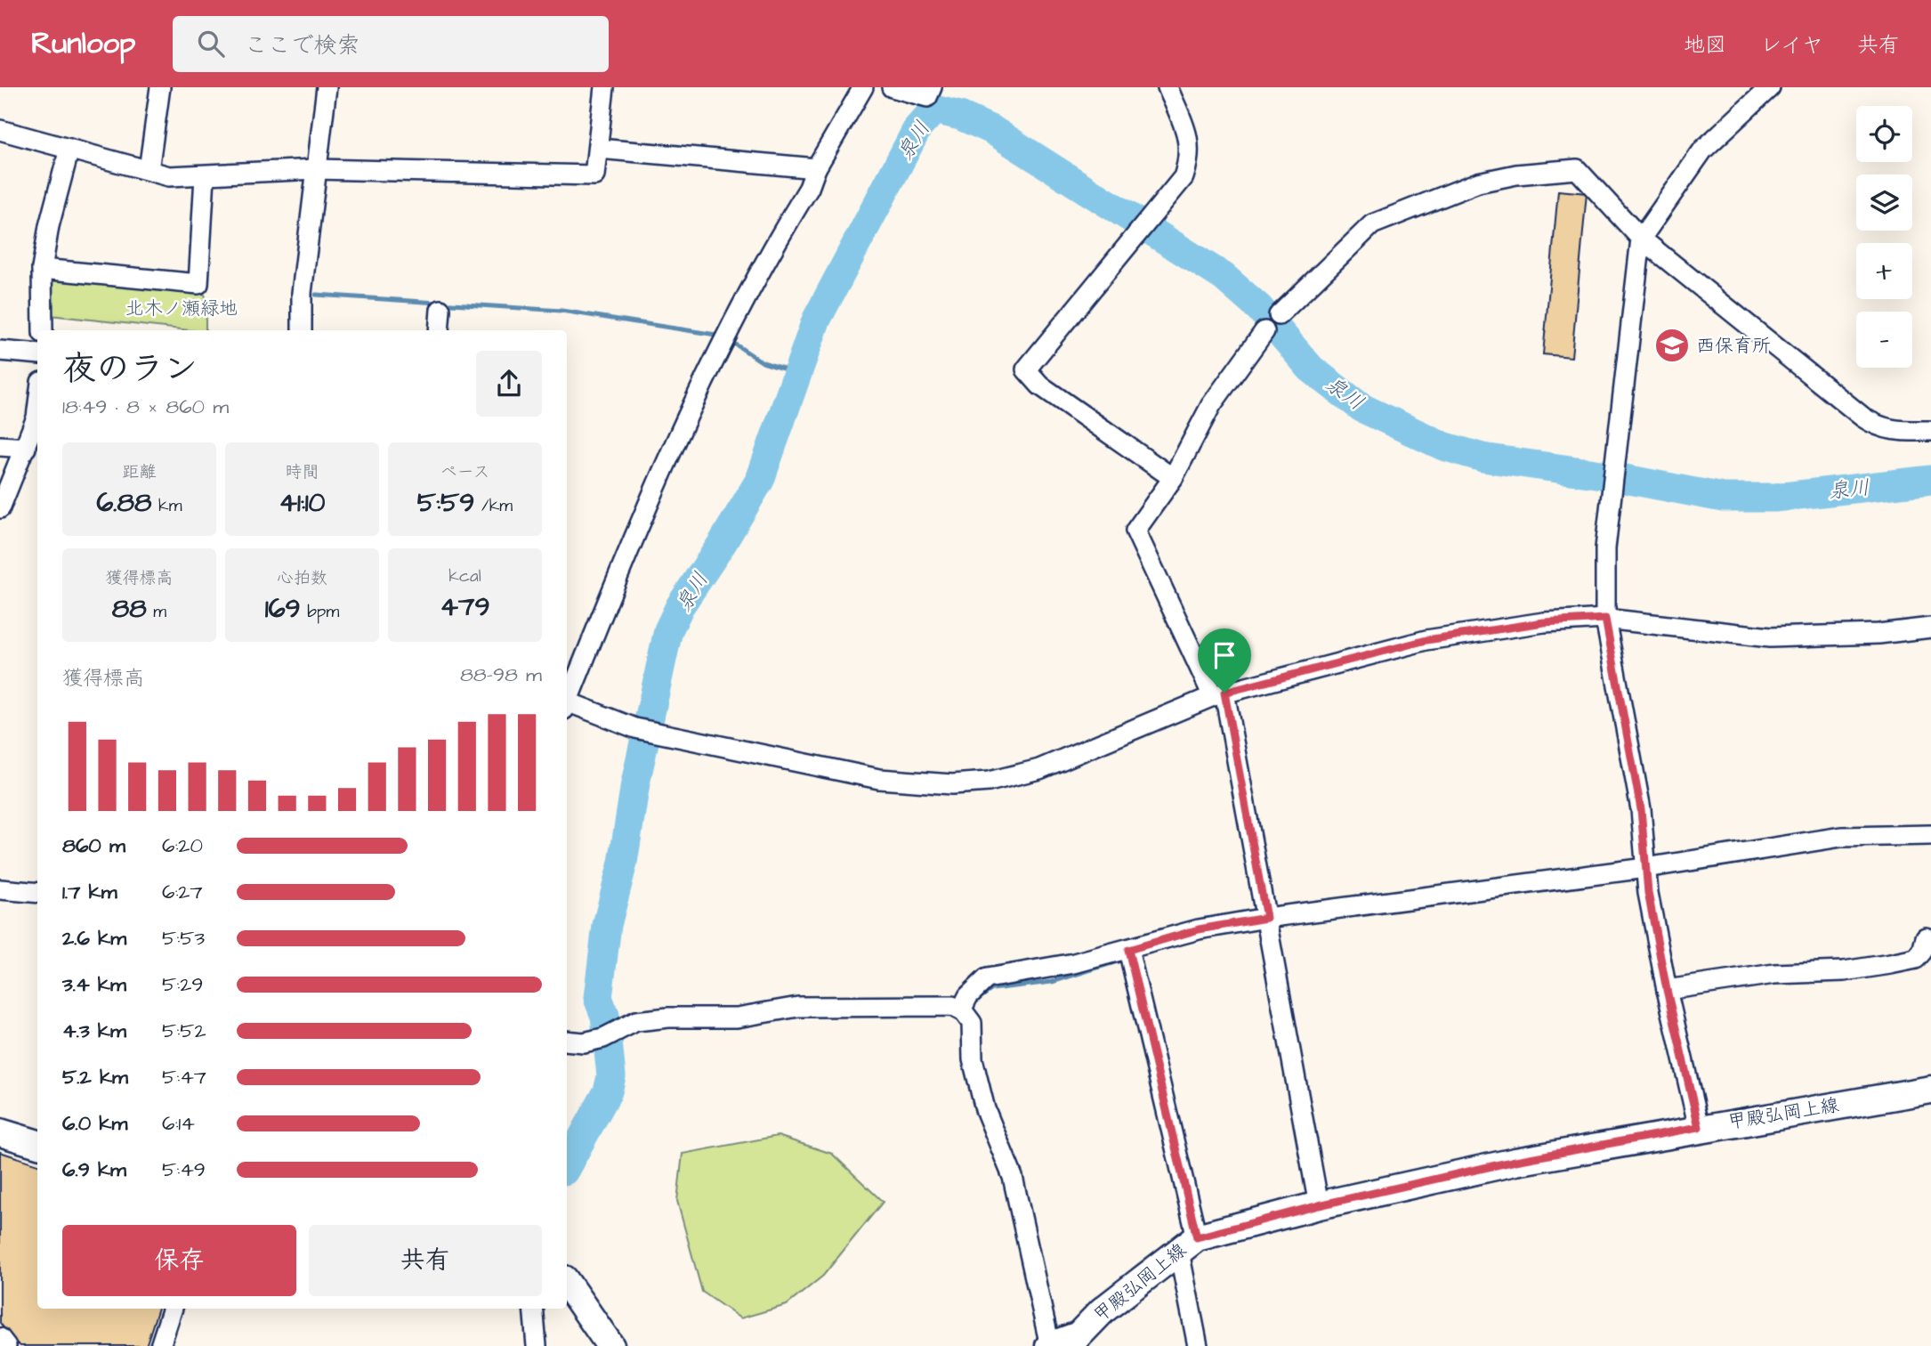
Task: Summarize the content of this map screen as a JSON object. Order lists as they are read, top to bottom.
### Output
{
  "streets": {
    "main road": ["甲殿弘岡上線"]
  },
  "water": ["泉川"],
  "parks": ["北木ノ瀬緑地"],
  "places": {
    "school or university": ["西保育所"]
  },
  "page": {
    "header": "Runloop",
    "search": "ここで検索",
    "nav": ["地図", "レイヤ", "共有"],
    "map_buttons": ["+", "−"],
    "heading": ["夜のラン", "18:49 · 8 × 860 m"],
    "stats": [
      ["距離", "6.88 km"],
      ["時間", "41:10"],
      ["ペース", "5:59 /km"],
      ["獲得標高", "88 m"],
      ["心拍数", "169 bpm"],
      ["kcal", "479"]
    ],
    "chart": ["獲得標高", "88–98 m"],
    "list": [
      {
        "name": "860 m",
        "note": "6:20"
      },
      {
        "name": "1.7 km",
        "note": "6:27"
      },
      {
        "name": "2.6 km",
        "note": "5:53"
      },
      {
        "name": "3.4 km",
        "note": "5:29"
      },
      {
        "name": "4.3 km",
        "note": "5:52"
      },
      {
        "name": "5.2 km",
        "note": "5:47"
      },
      {
        "name": "6.0 km",
        "note": "6:14"
      },
      {
        "name": "6.9 km",
        "note": "5:49"
      }
    ],
    "buttons": ["保存", "共有"]
  }
}
